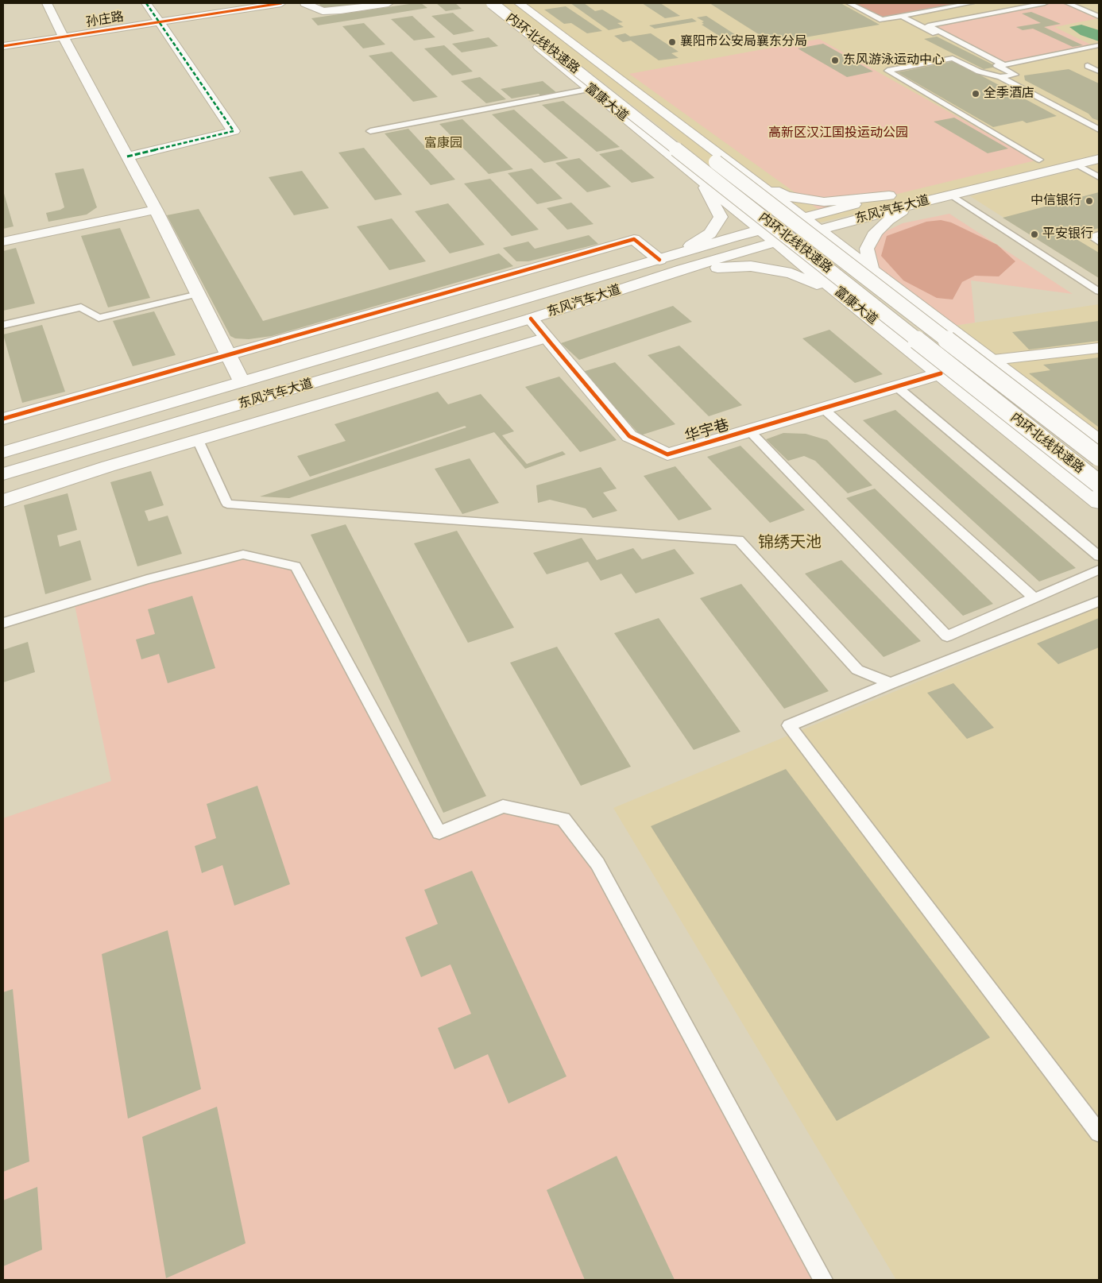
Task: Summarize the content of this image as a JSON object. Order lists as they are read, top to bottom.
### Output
{
  "streets": {
    "main road": [
      "孙庄路",
      "内环北线快速路",
      "富康大道",
      "东风汽车大道",
      "华宇巷"
    ]
  },
  "crossings": [
    ["富康大道", "东风汽车大道"],
    ["富康大道", "华宇巷"],
    ["东风汽车大道", "华宇巷"]
  ],
  "districts": ["富康园", "锦绣天池"],
  "parks": ["高新区汉江国投运动公园"],
  "places": [
    "襄阳市公安局襄东分局",
    "东风游泳运动中心",
    "全季酒店",
    "中信银行",
    "平安银行"
  ]
}
